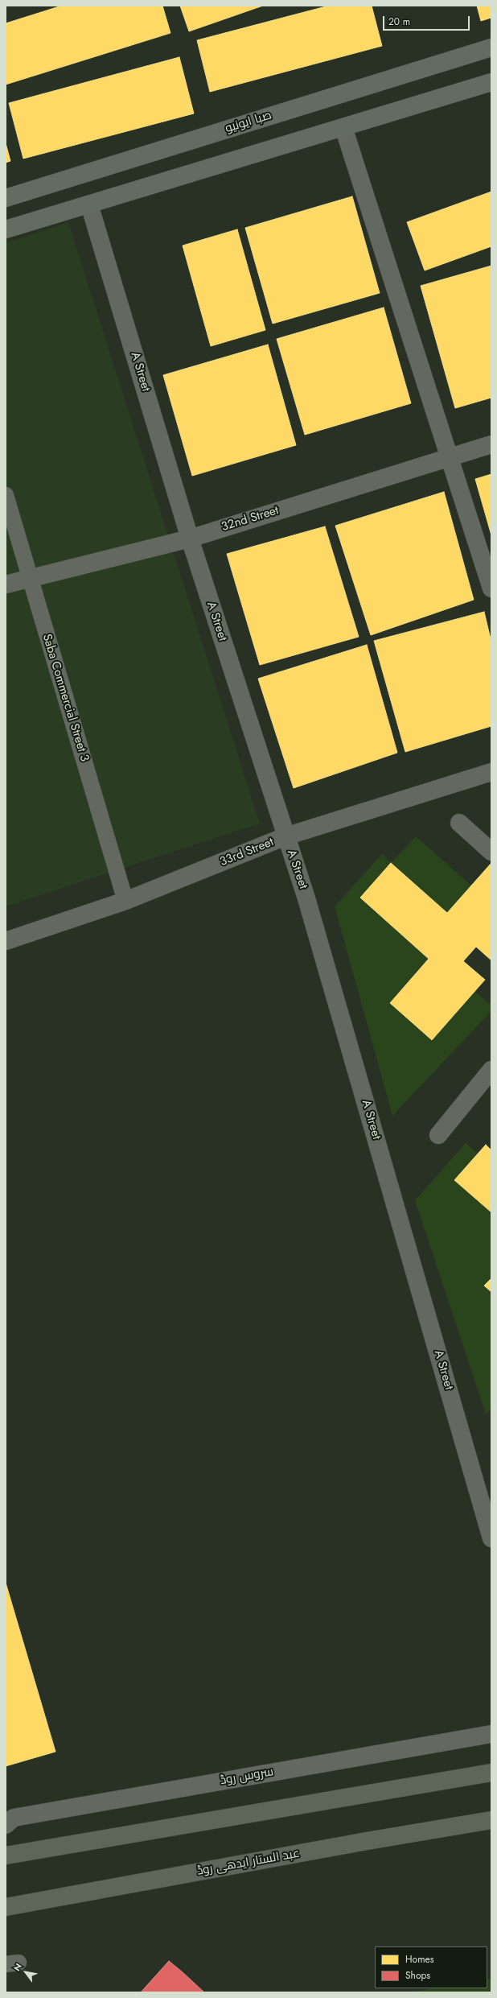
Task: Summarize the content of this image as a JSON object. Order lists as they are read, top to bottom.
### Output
{
  "streets": {
    "main road": ["صبا ایونیو", "عبد الستار ایدھی روڈ"],
    "street": [
      "A Street",
      "32nd Street",
      "33rd Street",
      "سروس روڈ"
    ],
    "lane": ["Saba Commercial Street 3"]
  },
  "crossings": [
    ["A Street", "32nd Street"],
    ["A Street", "33rd Street"],
    ["32nd Street", "Saba Commercial Street 3"],
    ["Saba Commercial Street 3", "33rd Street"]
  ],
  "legend": ["Homes", "Shops"],
  "scale_bar": "20 m",
  "north": "top left"
}
